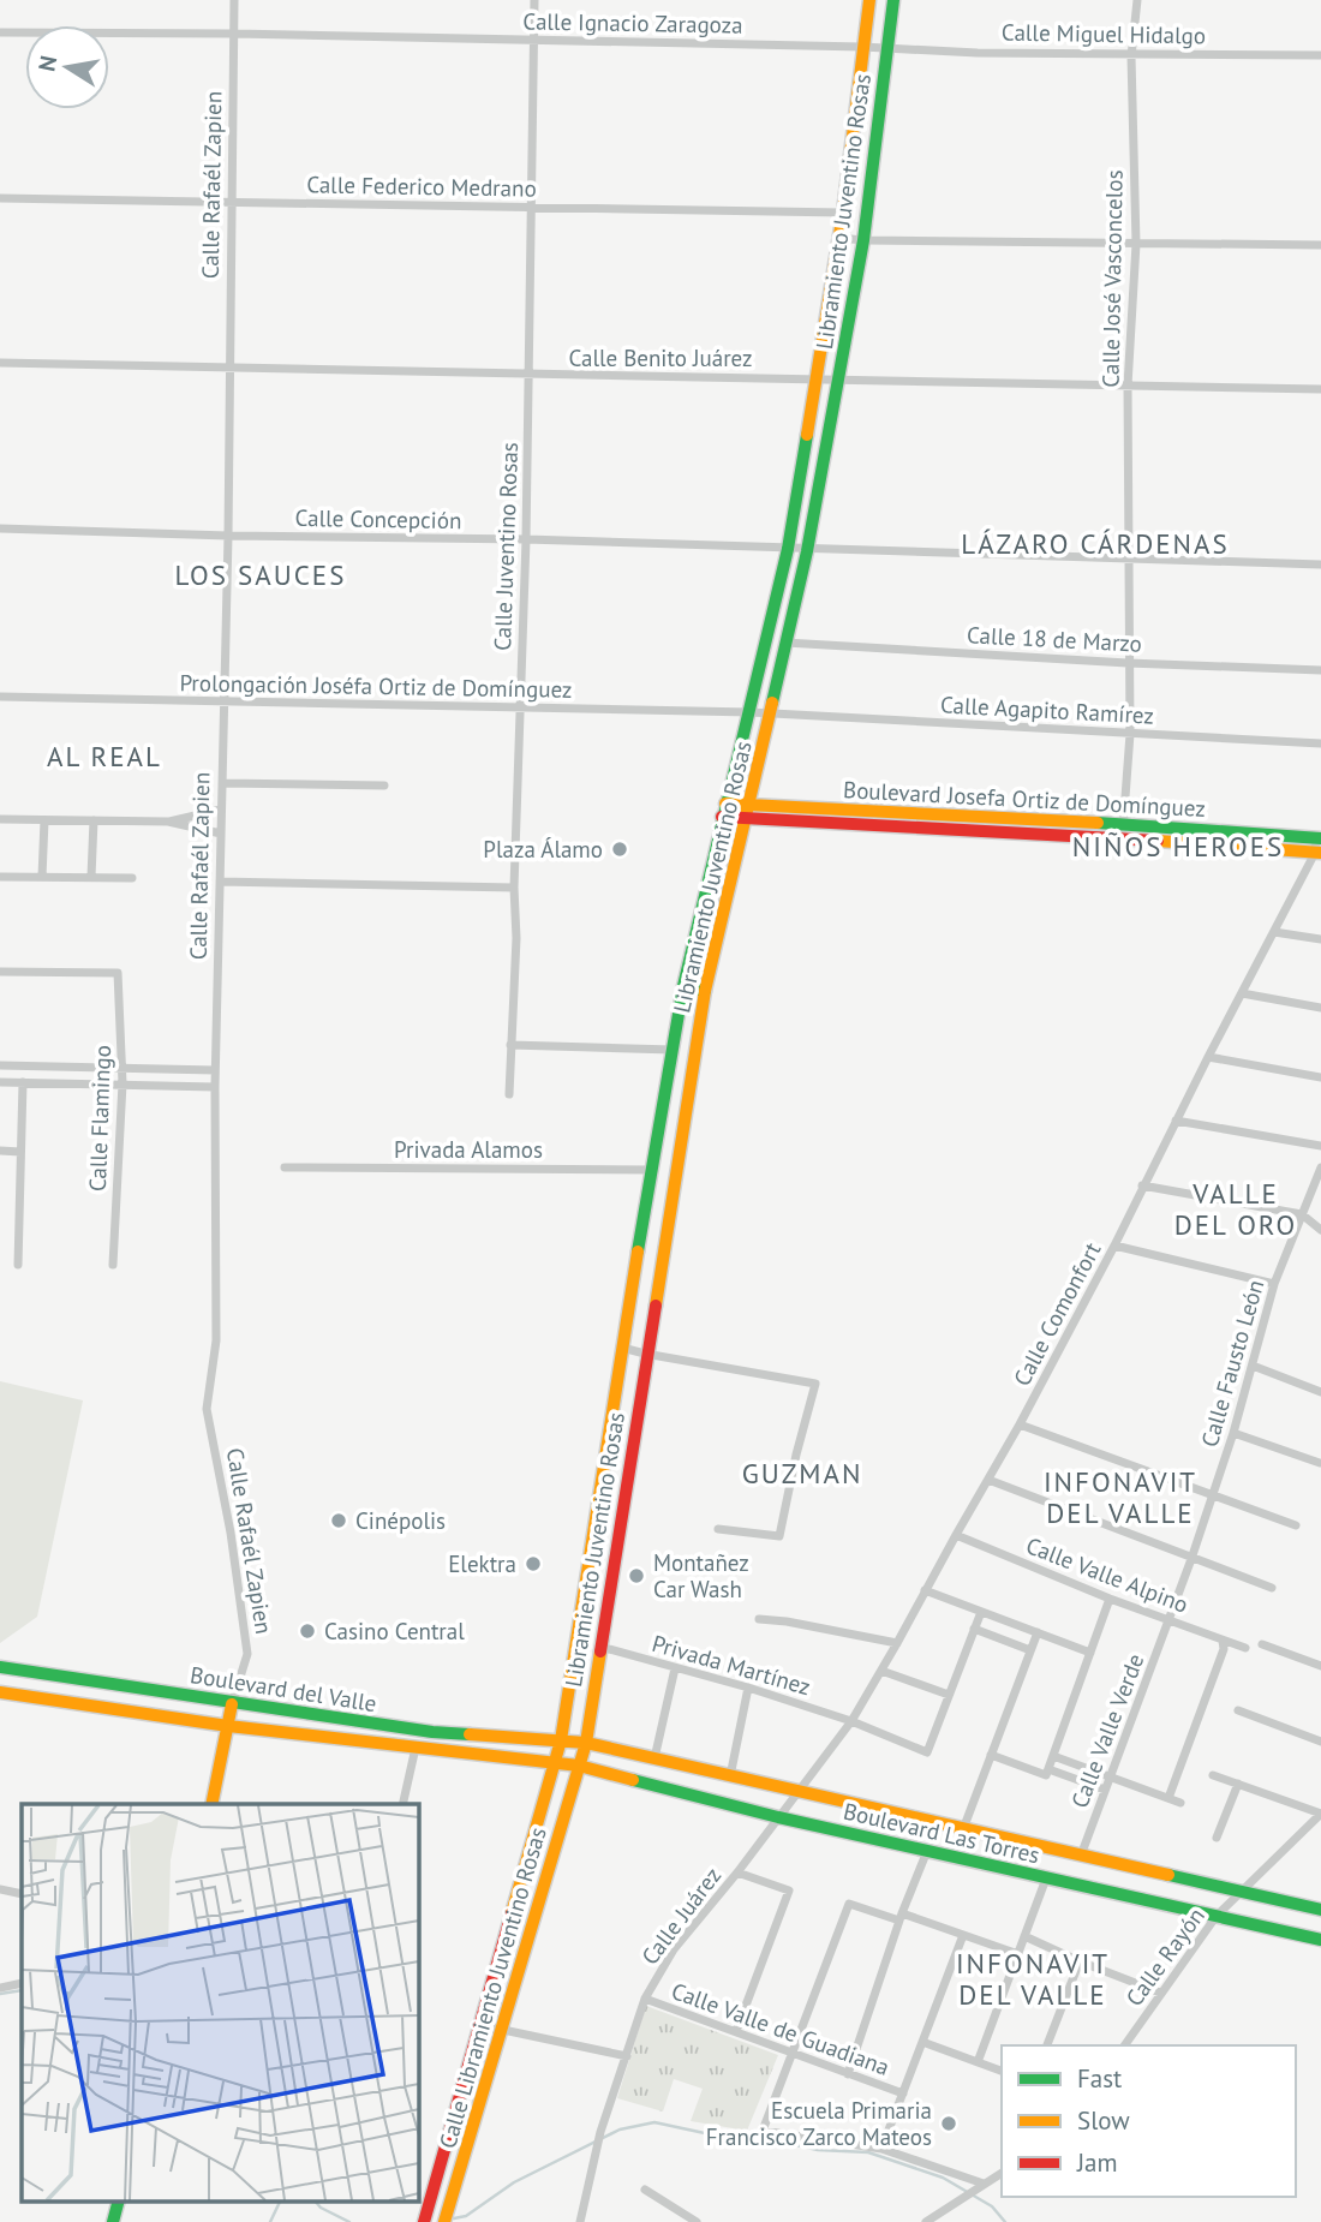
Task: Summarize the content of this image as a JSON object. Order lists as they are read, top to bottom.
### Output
{
  "streets": {
    "main road": [
      "Calle Rafaél Zapien",
      "Libramiento Juventino Rosas",
      "Boulevard Josefa Ortiz de Domínguez",
      "Boulevard del Valle",
      "Boulevard Las Torres",
      "Calle Libramiento Juventino Rosas"
    ],
    "street": [
      "Calle Ignacio Zaragoza",
      "Calle Miguel Hidalgo",
      "Calle Federico Medrano",
      "Calle José Vasconcelos",
      "Calle Benito Juárez",
      "Calle Concepción",
      "Calle Juventino Rosas",
      "Calle 18 de Marzo",
      "Prolongación Joséfa Ortiz de Domínguez",
      "Calle Agapito Ramírez",
      "Calle Flamingo",
      "Privada Alamos",
      "Calle Comonfort",
      "Calle Fausto León",
      "Calle Valle Alpino",
      "Privada Martínez",
      "Calle Valle Verde",
      "Calle Juárez",
      "Calle Rayón",
      "Calle Valle de Guadiana"
    ]
  },
  "crossings": [
    ["Calle Ignacio Zaragoza", "Calle Miguel Hidalgo"],
    ["Calle Ignacio Zaragoza", "Calle Rafaél Zapien"],
    ["Calle Ignacio Zaragoza", "Libramiento Juventino Rosas"],
    ["Calle Ignacio Zaragoza", "Calle Juventino Rosas"],
    ["Calle Miguel Hidalgo", "Libramiento Juventino Rosas"],
    ["Calle Miguel Hidalgo", "Calle José Vasconcelos"],
    ["Calle Rafaél Zapien", "Calle Federico Medrano"],
    ["Calle Rafaél Zapien", "Calle Benito Juárez"],
    ["Calle Rafaél Zapien", "Calle Concepción"],
    ["Calle Rafaél Zapien", "Prolongación Joséfa Ortiz de Domínguez"],
    ["Calle Rafaél Zapien", "Boulevard del Valle"],
    ["Calle Federico Medrano", "Libramiento Juventino Rosas"],
    ["Calle Federico Medrano", "Calle Juventino Rosas"],
    ["Libramiento Juventino Rosas", "Calle Benito Juárez"],
    ["Libramiento Juventino Rosas", "Calle Concepción"],
    ["Libramiento Juventino Rosas", "Calle 18 de Marzo"],
    ["Libramiento Juventino Rosas", "Prolongación Joséfa Ortiz de Domínguez"],
    ["Libramiento Juventino Rosas", "Calle Agapito Ramírez"],
    ["Libramiento Juventino Rosas", "Boulevard Josefa Ortiz de Domínguez"],
    ["Libramiento Juventino Rosas", "Privada Alamos"],
    ["Libramiento Juventino Rosas", "Privada Martínez"],
    ["Libramiento Juventino Rosas", "Boulevard del Valle"],
    ["Libramiento Juventino Rosas", "Boulevard Las Torres"],
    ["Libramiento Juventino Rosas", "Calle Libramiento Juventino Rosas"],
    ["Calle José Vasconcelos", "Calle Benito Juárez"],
    ["Calle José Vasconcelos", "Calle Concepción"],
    ["Calle José Vasconcelos", "Calle 18 de Marzo"],
    ["Calle José Vasconcelos", "Calle Agapito Ramírez"],
    ["Calle José Vasconcelos", "Boulevard Josefa Ortiz de Domínguez"],
    ["Calle Benito Juárez", "Calle Juventino Rosas"],
    ["Calle Concepción", "Calle Juventino Rosas"],
    ["Calle Juventino Rosas", "Prolongación Joséfa Ortiz de Domínguez"],
    ["Prolongación Joséfa Ortiz de Domínguez", "Calle Agapito Ramírez"],
    ["Boulevard Josefa Ortiz de Domínguez", "Calle Comonfort"],
    ["Calle Comonfort", "Calle Valle Alpino"],
    ["Calle Comonfort", "Privada Martínez"],
    ["Calle Comonfort", "Boulevard Las Torres"],
    ["Calle Comonfort", "Calle Juárez"],
    ["Calle Fausto León", "Calle Valle Alpino"],
    ["Calle Fausto León", "Calle Valle Verde"],
    ["Calle Valle Alpino", "Calle Valle Verde"],
    ["Boulevard del Valle", "Boulevard Las Torres"],
    ["Boulevard del Valle", "Calle Libramiento Juventino Rosas"],
    ["Calle Valle Verde", "Boulevard Las Torres"],
    ["Boulevard Las Torres", "Calle Juárez"],
    ["Boulevard Las Torres", "Calle Rayón"],
    ["Boulevard Las Torres", "Calle Libramiento Juventino Rosas"],
    ["Calle Juárez", "Calle Valle de Guadiana"]
  ],
  "districts": [
    "LÁZARO CÁRDENAS",
    "LOS SAUCES",
    "AL REAL",
    "NIÑOS HEROES",
    "VALLE DEL ORO",
    "GUZMAN",
    "INFONAVIT DEL VALLE",
    "INFONAVIT DEL VALLE"
  ],
  "places": [
    "Plaza Álamo",
    "Cinépolis",
    "Elektra",
    "Montañez Car Wash",
    "Casino Central",
    "Escuela Primaria Francisco Zarco Mateos"
  ],
  "legend": ["Fast", "Slow", "Jam"],
  "north": "left"
}
